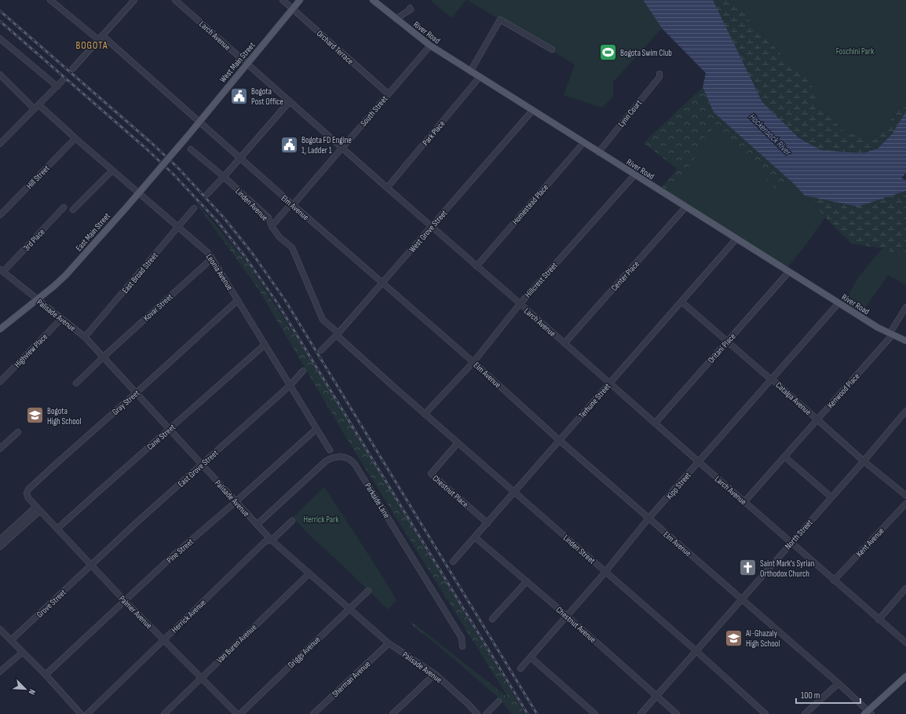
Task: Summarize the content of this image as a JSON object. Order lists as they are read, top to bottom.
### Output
{
  "streets": {
    "main road": ["River Road", "West Main Street", "East Main Street"],
    "street": [
      "Larch Avenue",
      "Orchard Terrace",
      "South Street",
      "Lynn Court",
      "Park Place",
      "Hill Street",
      "Linden Avenue",
      "Homestead Place",
      "Elm Avenue",
      "West Grove Street",
      "3rd Place",
      "Leonia Avenue",
      "East Broad Street",
      "Center Place",
      "Hillcrest Street",
      "Kovar Street",
      "Palisade Avenue",
      "Oritani Place",
      "Highview Place",
      "Kenwood Place",
      "Catalpa Avenue",
      "Terhune Street",
      "Gray Street",
      "Cane Street",
      "East Grove Street",
      "Kipp Street",
      "Chestnut Place",
      "Parkside Lane",
      "North Street",
      "Kent Avenue",
      "Linden Street",
      "Pine Street",
      "Grove Street",
      "Palmer Avenue",
      "Herrick Avenue",
      "Chestnut Avenue",
      "Van Buren Avenue",
      "Griggs Avenue",
      "Sherman Avenue"
    ]
  },
  "crossings": [
    ["River Road", "South Street"],
    ["River Road", "Lynn Court"],
    ["River Road", "Park Place"],
    ["River Road", "Homestead Place"],
    ["River Road", "West Grove Street"],
    ["River Road", "Center Place"],
    ["River Road", "Hillcrest Street"],
    ["River Road", "Oritani Place"],
    ["River Road", "Kenwood Place"],
    ["River Road", "Terhune Street"],
    ["River Road", "Kipp Street"],
    ["Larch Avenue", "West Main Street"],
    ["Larch Avenue", "South Street"],
    ["Larch Avenue", "Park Place"],
    ["Larch Avenue", "Homestead Place"],
    ["Larch Avenue", "West Grove Street"],
    ["Larch Avenue", "Center Place"],
    ["Larch Avenue", "Hillcrest Street"],
    ["Larch Avenue", "Oritani Place"],
    ["Larch Avenue", "Kenwood Place"],
    ["Larch Avenue", "Terhune Street"],
    ["Larch Avenue", "Kipp Street"],
    ["Larch Avenue", "North Street"],
    ["Larch Avenue", "Kent Avenue"],
    ["Orchard Terrace", "West Main Street"],
    ["Orchard Terrace", "South Street"],
    ["West Main Street", "Elm Avenue"],
    ["West Main Street", "East Main Street"],
    ["South Street", "Linden Avenue"],
    ["South Street", "Elm Avenue"],
    ["Hill Street", "Leonia Avenue"],
    ["Linden Avenue", "West Grove Street"],
    ["Linden Avenue", "Linden Street"],
    ["Elm Avenue", "West Grove Street"],
    ["Elm Avenue", "Hillcrest Street"],
    ["Elm Avenue", "Terhune Street"],
    ["Elm Avenue", "Kipp Street"],
    ["Elm Avenue", "North Street"],
    ["East Main Street", "Palisade Avenue"],
    ["3rd Place", "Palisade Avenue"],
    ["Leonia Avenue", "East Broad Street"],
    ["Leonia Avenue", "Kovar Street"],
    ["Leonia Avenue", "Gray Street"],
    ["Leonia Avenue", "Cane Street"],
    ["Leonia Avenue", "East Grove Street"],
    ["Leonia Avenue", "Pine Street"],
    ["East Broad Street", "Palisade Avenue"],
    ["Hillcrest Street", "Linden Street"],
    ["Kovar Street", "Palisade Avenue"],
    ["Palisade Avenue", "Highview Place"],
    ["Palisade Avenue", "Gray Street"],
    ["Palisade Avenue", "Cane Street"],
    ["Palisade Avenue", "East Grove Street"],
    ["Palisade Avenue", "Parkside Lane"],
    ["Palisade Avenue", "Pine Street"],
    ["Palisade Avenue", "Herrick Avenue"],
    ["Palisade Avenue", "Van Buren Avenue"],
    ["Palisade Avenue", "Griggs Avenue"],
    ["Palisade Avenue", "Sherman Avenue"],
    ["Oritani Place", "Catalpa Avenue"],
    ["Kenwood Place", "Catalpa Avenue"],
    ["Catalpa Avenue", "Terhune Street"],
    ["Catalpa Avenue", "Kipp Street"],
    ["Catalpa Avenue", "North Street"],
    ["Terhune Street", "Chestnut Place"],
    ["Terhune Street", "Linden Street"],
    ["Terhune Street", "Chestnut Avenue"],
    ["Gray Street", "Palmer Avenue"],
    ["Cane Street", "Palmer Avenue"],
    ["East Grove Street", "Grove Street"],
    ["East Grove Street", "Palmer Avenue"],
    ["Kipp Street", "Linden Street"],
    ["Kipp Street", "Chestnut Avenue"],
    ["Chestnut Place", "Linden Street"],
    ["North Street", "Linden Street"],
    ["North Street", "Chestnut Avenue"],
    ["Pine Street", "Palmer Avenue"],
    ["Grove Street", "Palmer Avenue"],
    ["Palmer Avenue", "Herrick Avenue"],
    ["Palmer Avenue", "Van Buren Avenue"]
  ],
  "districts": ["BOGOTA"],
  "water": ["Hackensack River"],
  "parks": ["Foschini Park", "Herrick Park"],
  "places": {
    "sports": ["Bogota Swim Club"],
    "public building": ["Bogota Post Office", "Bogota FD Engine 1, Ladder 1"],
    "school or university": ["Bogota High School", "Al-Ghazaly High School"],
    "church": ["Saint Mark's Syrian Orthodox Church"]
  },
  "scale_bar": "100 m",
  "north": "bottom right"
}
